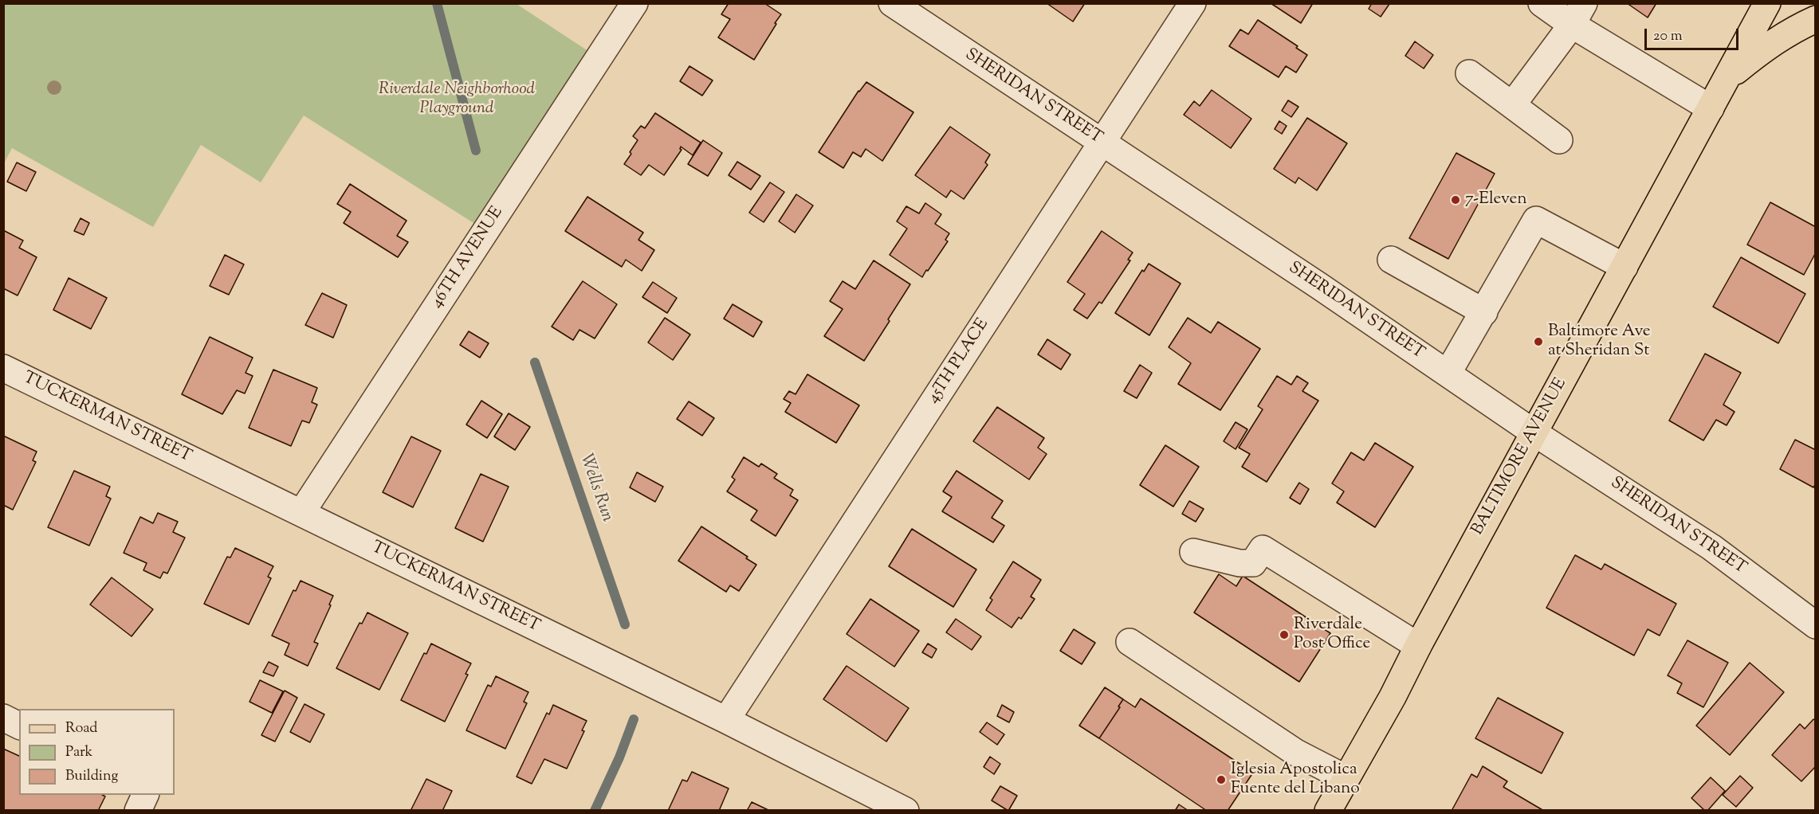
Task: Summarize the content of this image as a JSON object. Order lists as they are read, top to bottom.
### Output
{
  "streets": {
    "main road": ["BALTIMORE AVENUE"],
    "street": [
      "SHERIDAN STREET",
      "46TH AVENUE",
      "45TH PLACE",
      "TUCKERMAN STREET"
    ]
  },
  "crossings": [
    ["SHERIDAN STREET", "45TH PLACE"],
    ["SHERIDAN STREET", "BALTIMORE AVENUE"],
    ["46TH AVENUE", "TUCKERMAN STREET"],
    ["45TH PLACE", "TUCKERMAN STREET"]
  ],
  "water": ["Wells Run"],
  "parks": ["Riverdale Neighborhood Playground"],
  "places": [
    "7-Eleven",
    "Baltimore Ave at Sheridan St",
    "Riverdale Post Office",
    "Iglesia Apostolica Fuente del Libano"
  ],
  "legend": ["Road", "Park", "Building"],
  "scale_bar": "20 m"
}
